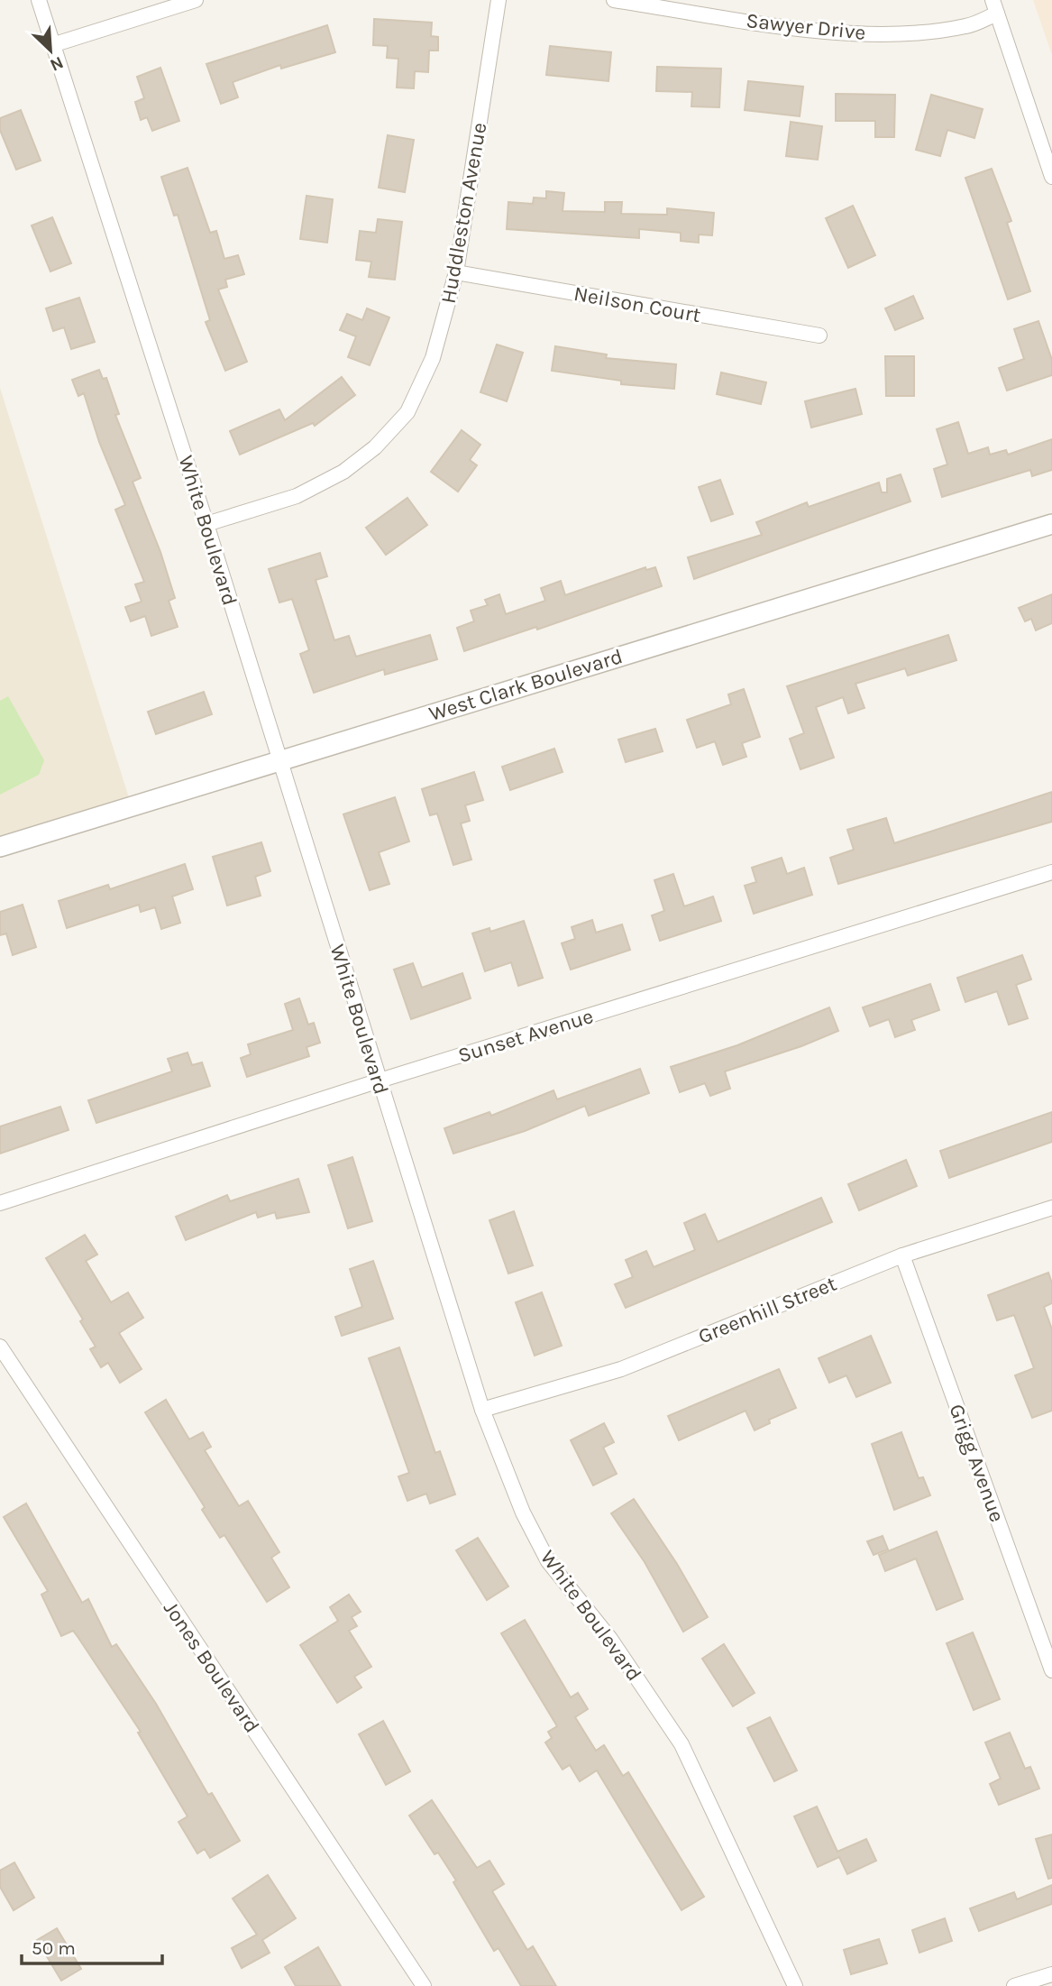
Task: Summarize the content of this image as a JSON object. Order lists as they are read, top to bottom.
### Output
{
  "streets": {
    "street": [
      "Sawyer Drive",
      "Huddleston Avenue",
      "Neilson Court",
      "White Boulevard",
      "West Clark Boulevard",
      "Sunset Avenue",
      "Greenhill Street",
      "Grigg Avenue",
      "Jones Boulevard"
    ]
  },
  "crossings": [
    ["Huddleston Avenue", "Neilson Court"],
    ["Huddleston Avenue", "White Boulevard"],
    ["White Boulevard", "West Clark Boulevard"],
    ["White Boulevard", "Sunset Avenue"],
    ["White Boulevard", "Greenhill Street"],
    ["Greenhill Street", "Grigg Avenue"]
  ],
  "scale_bar": "50 m",
  "north": "bottom right"
}
